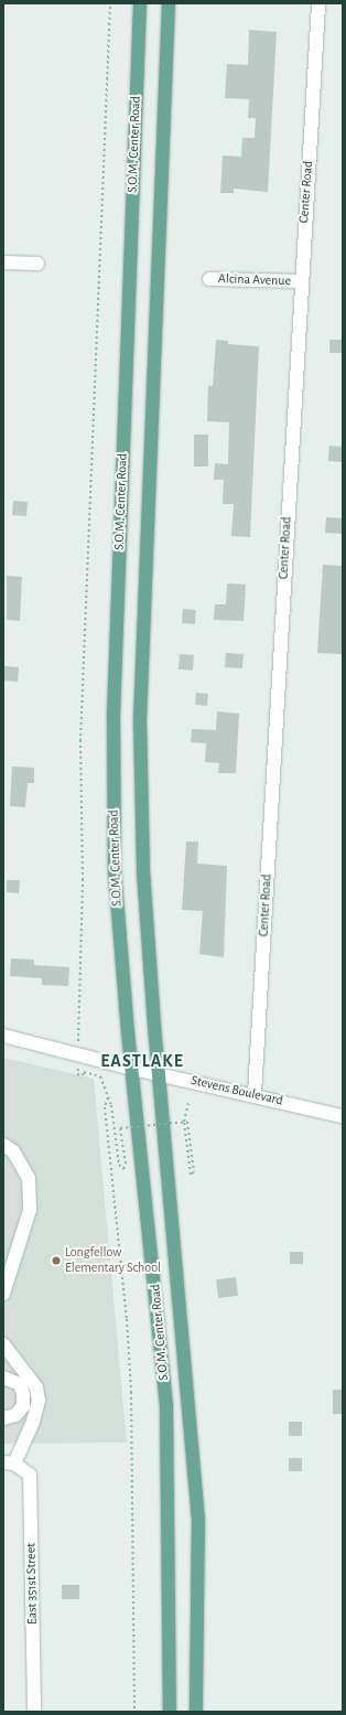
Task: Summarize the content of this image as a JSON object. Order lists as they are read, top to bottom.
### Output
{
  "streets": {
    "main road": ["S.O.M. Center Road"],
    "street": [
      "Center Road",
      "Alcina Avenue",
      "Stevens Boulevard",
      "East 351st Street"
    ]
  },
  "crossings": [
    ["S.O.M. Center Road", "Stevens Boulevard"],
    ["Center Road", "Alcina Avenue"],
    ["Center Road", "Stevens Boulevard"]
  ],
  "districts": ["EASTLAKE"],
  "places": ["Longfellow Elementary School"]
}
